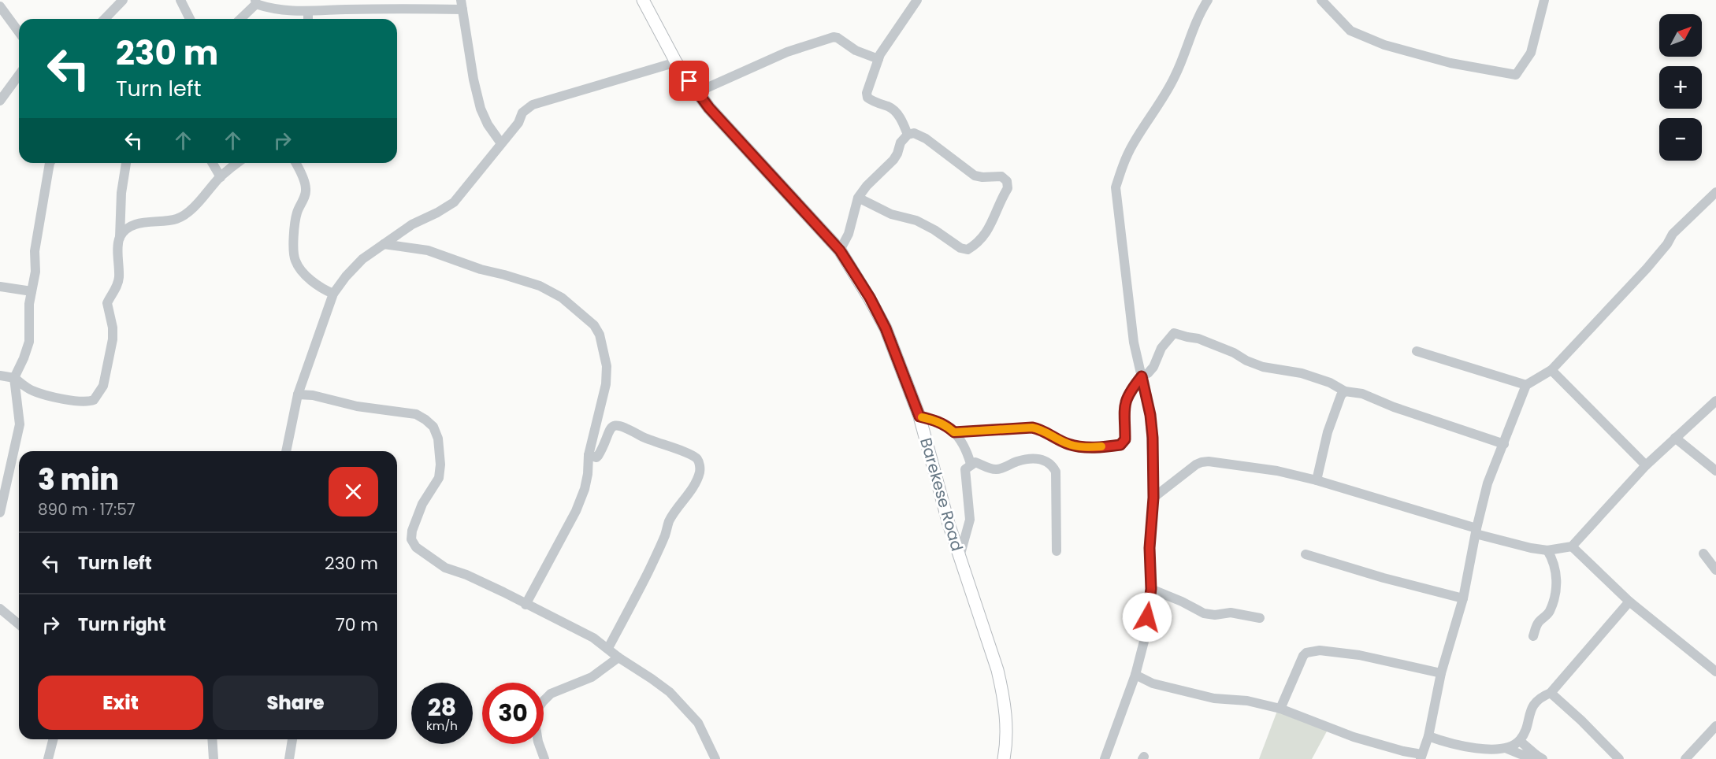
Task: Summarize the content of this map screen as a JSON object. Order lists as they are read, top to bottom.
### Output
{
  "streets": {
    "main road": ["Barekese Road"]
  },
  "north": "top right",
  "page": {
    "map_buttons": ["+", "−"],
    "turn": ["230 m", "Turn left"],
    "heading": ["3 min", "890 m · 17:57"],
    "list": [
      {
        "name": "Turn left",
        "value": "230 m"
      },
      {
        "name": "Turn right",
        "value": "70 m"
      }
    ],
    "buttons": ["Exit", "Share"],
    "speed": "28 km/h",
    "limit": "30"
  }
}
